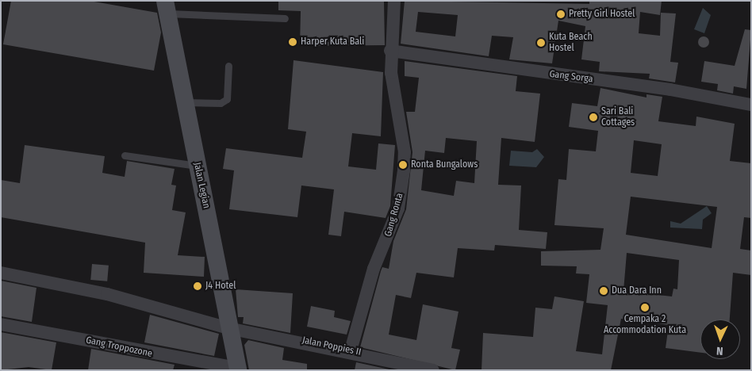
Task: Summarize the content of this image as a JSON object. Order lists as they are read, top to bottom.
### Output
{
  "streets": {
    "main road": ["Jalan Legian"],
    "street": [
      "Gang Sorga",
      "Gang Ronta",
      "Jalan Poppies II",
      "Gang Troppozone"
    ]
  },
  "crossings": [
    ["Gang Sorga", "Gang Ronta"],
    ["Jalan Legian", "Jalan Poppies II"],
    ["Jalan Legian", "Gang Troppozone"],
    ["Gang Ronta", "Jalan Poppies II"]
  ],
  "places": [
    "Pretty Girl Hostel",
    "Harper Kuta Bali",
    "Kuta Beach Hostel",
    "Sari Bali Cottages",
    "Ronta Bungalows",
    "J4 Hotel",
    "Dua Dara Inn",
    "Cempaka 2 Accommodation Kuta"
  ],
  "north": "bottom"
}
